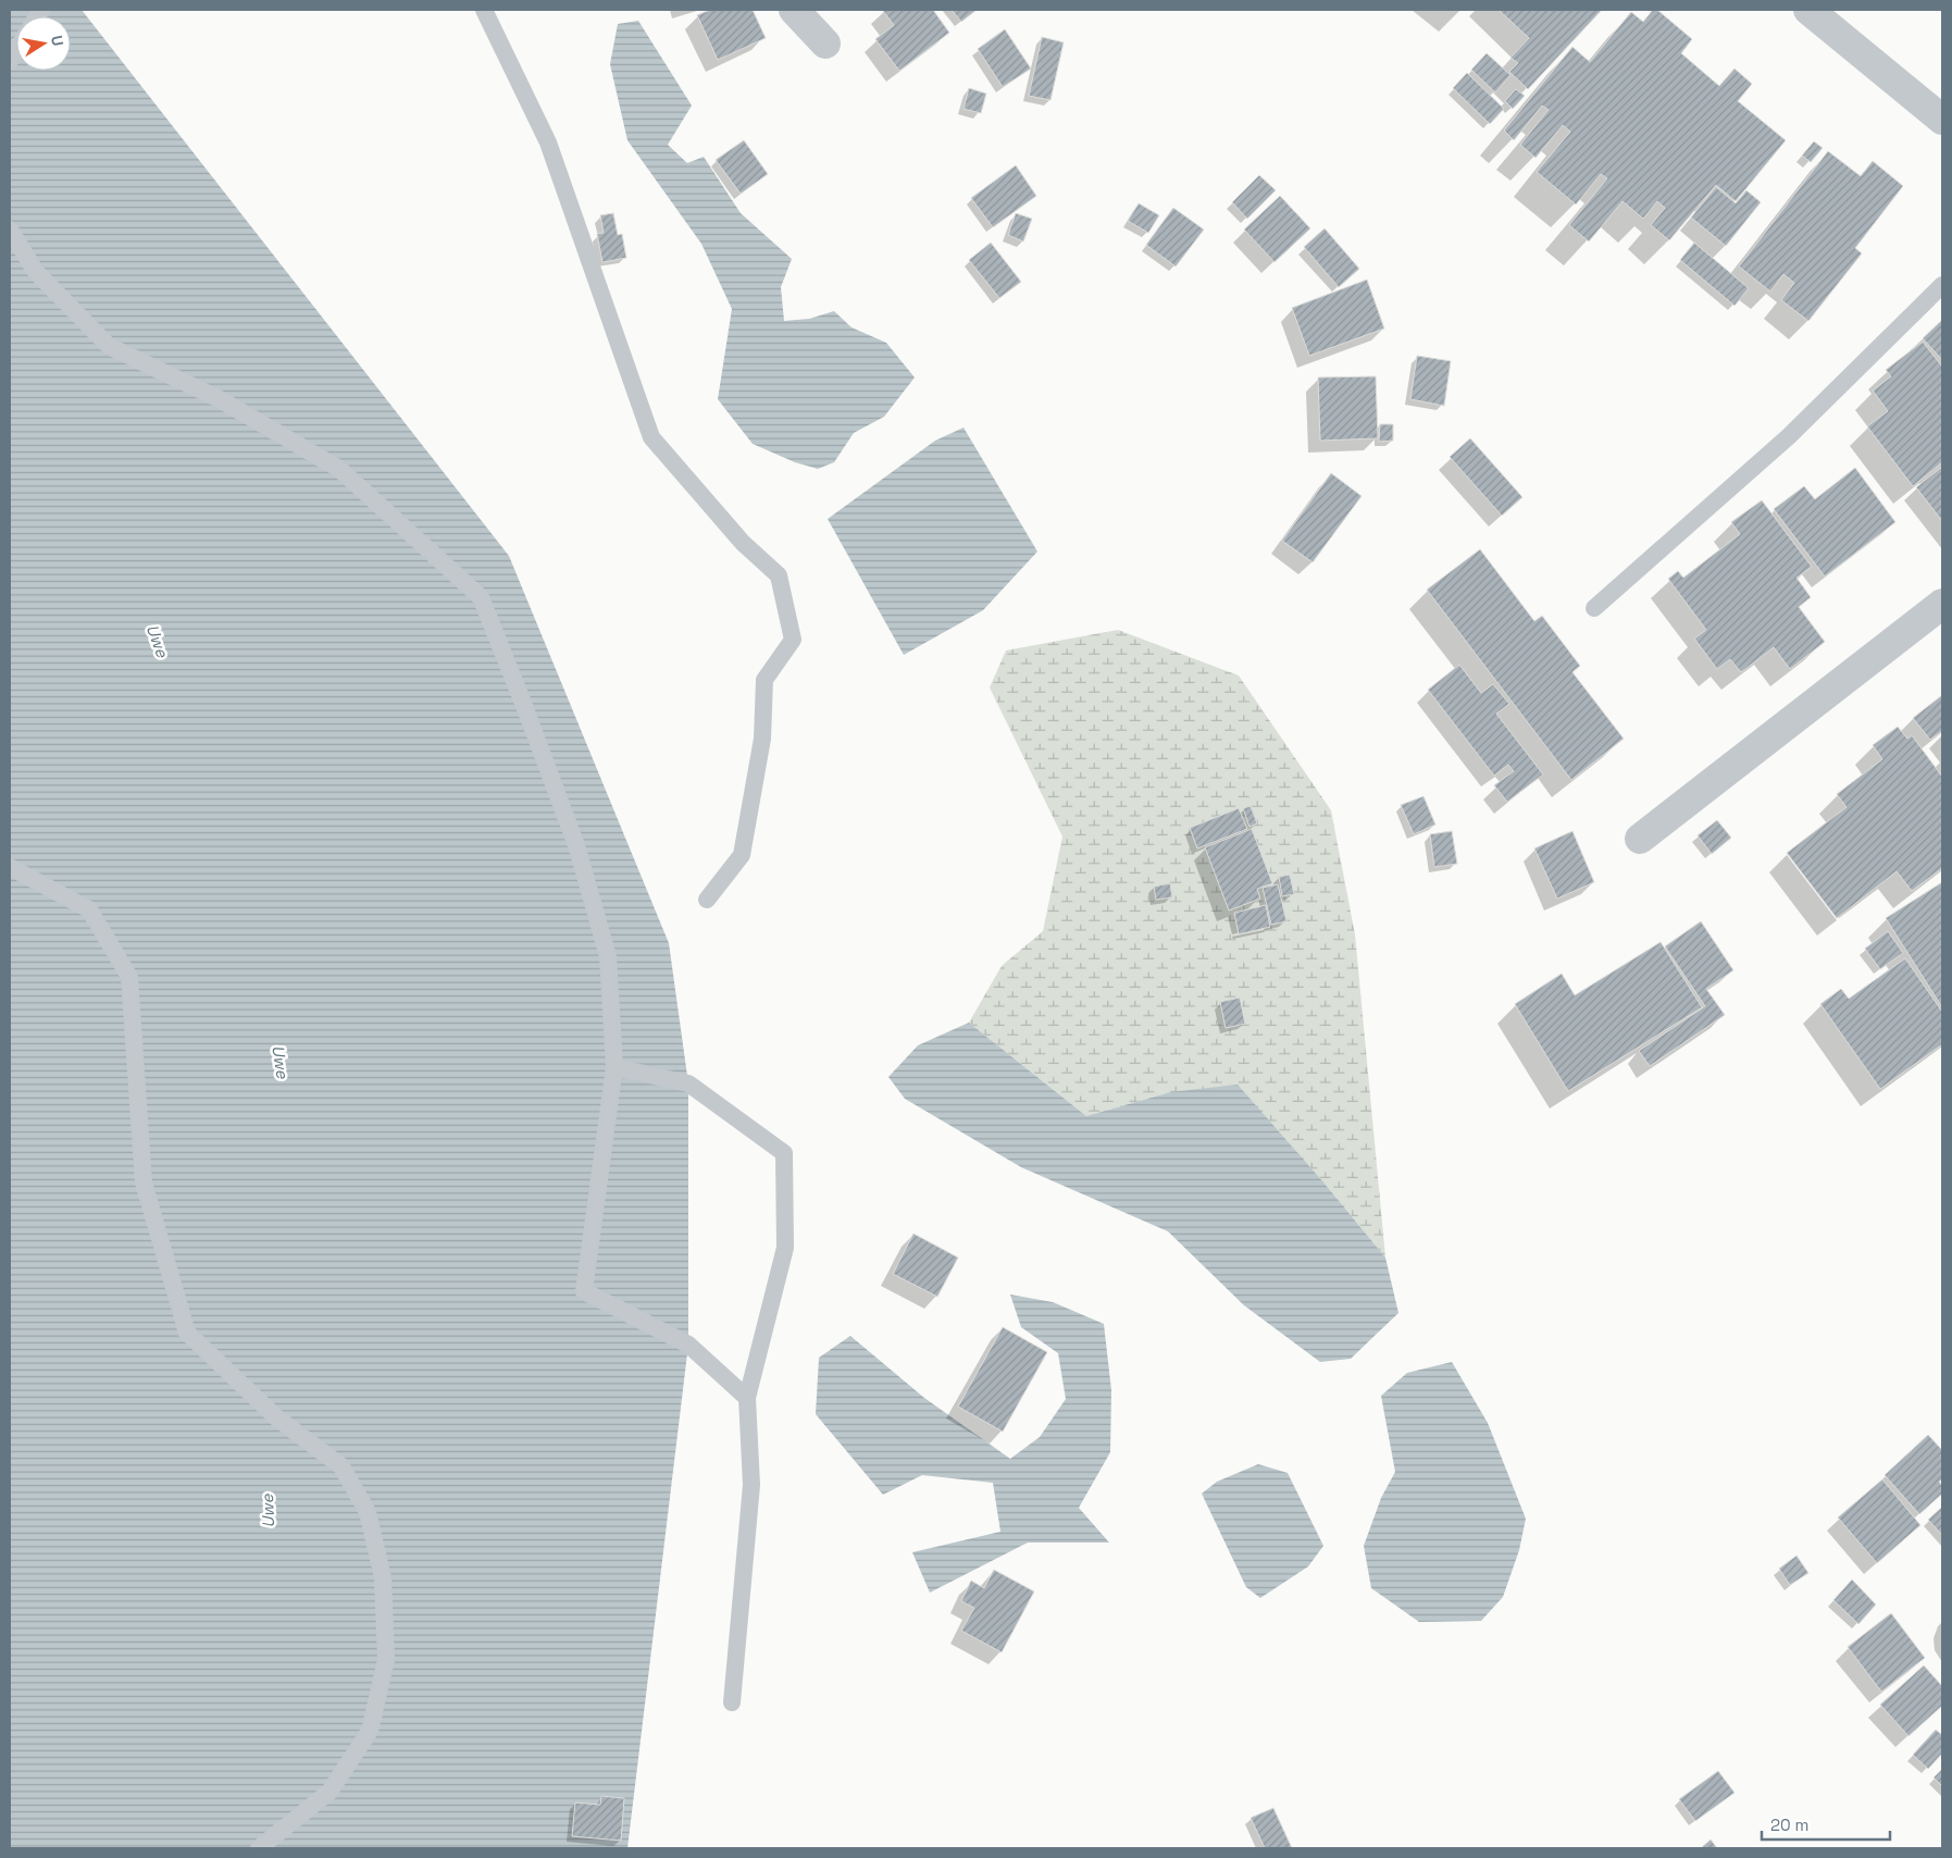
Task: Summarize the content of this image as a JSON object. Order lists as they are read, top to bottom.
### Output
{
  "water": ["Uwe"],
  "scale_bar": "20 m",
  "north": "right"
}
